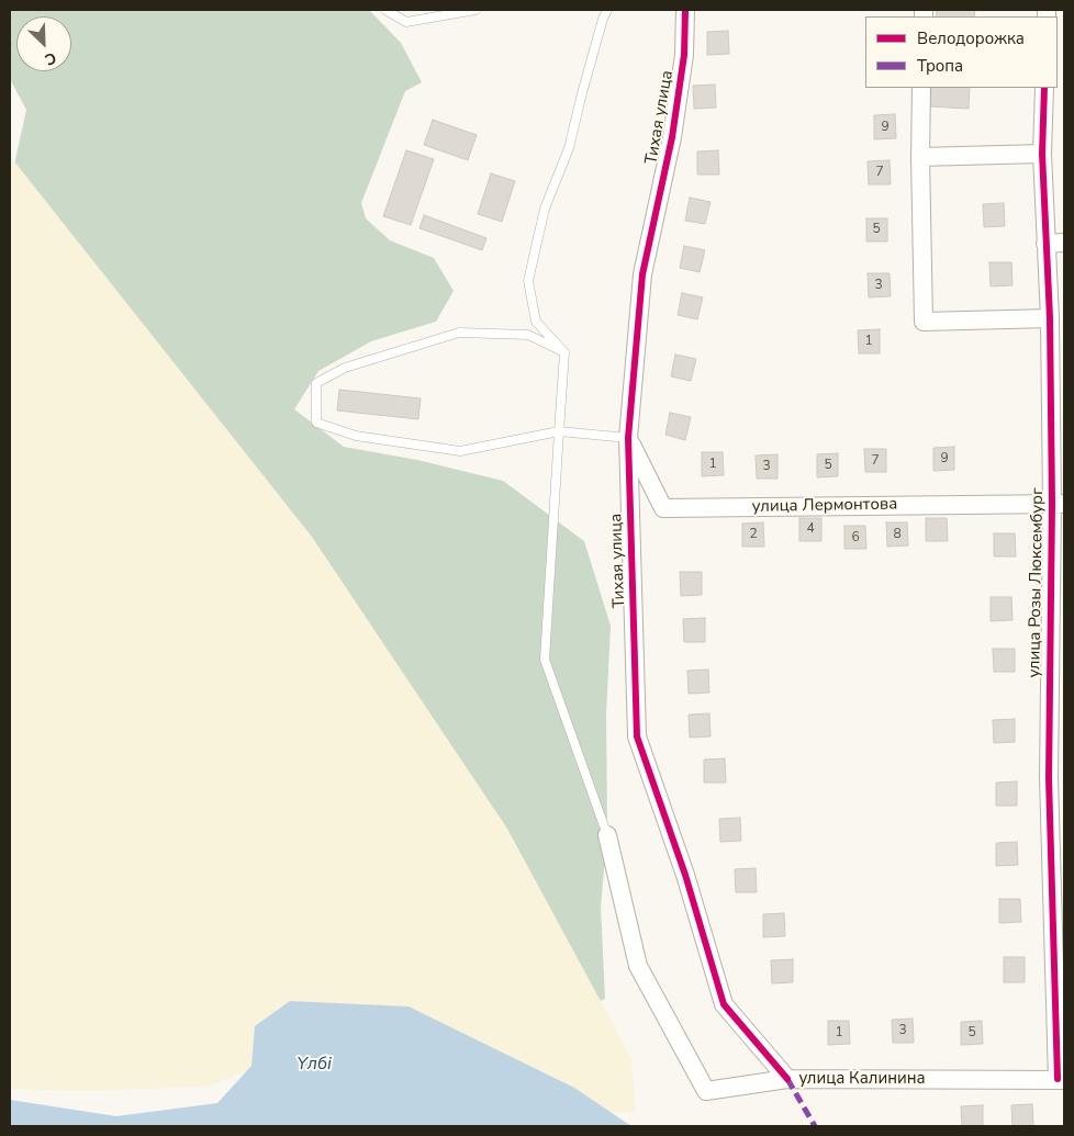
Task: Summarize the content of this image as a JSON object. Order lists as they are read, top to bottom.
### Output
{
  "streets": {
    "street": [
      "Тихая улица",
      "улица Лермонтова",
      "улица Розы Люксембург",
      "улица Калинина"
    ]
  },
  "crossings": [
    ["Тихая улица", "улица Лермонтова"],
    ["Тихая улица", "улица Калинина"],
    ["улица Лермонтова", "улица Розы Люксембург"],
    ["улица Розы Люксембург", "улица Калинина"]
  ],
  "water": ["Үлбі"],
  "house_numbers": [
    "9",
    "7",
    "5",
    "3",
    "1",
    "9",
    "7",
    "1",
    "5",
    "3",
    "4",
    "2",
    "8",
    "6",
    "3",
    "1",
    "5"
  ],
  "legend": ["Велодорожка", "Тропа"],
  "north": "bottom right"
}
